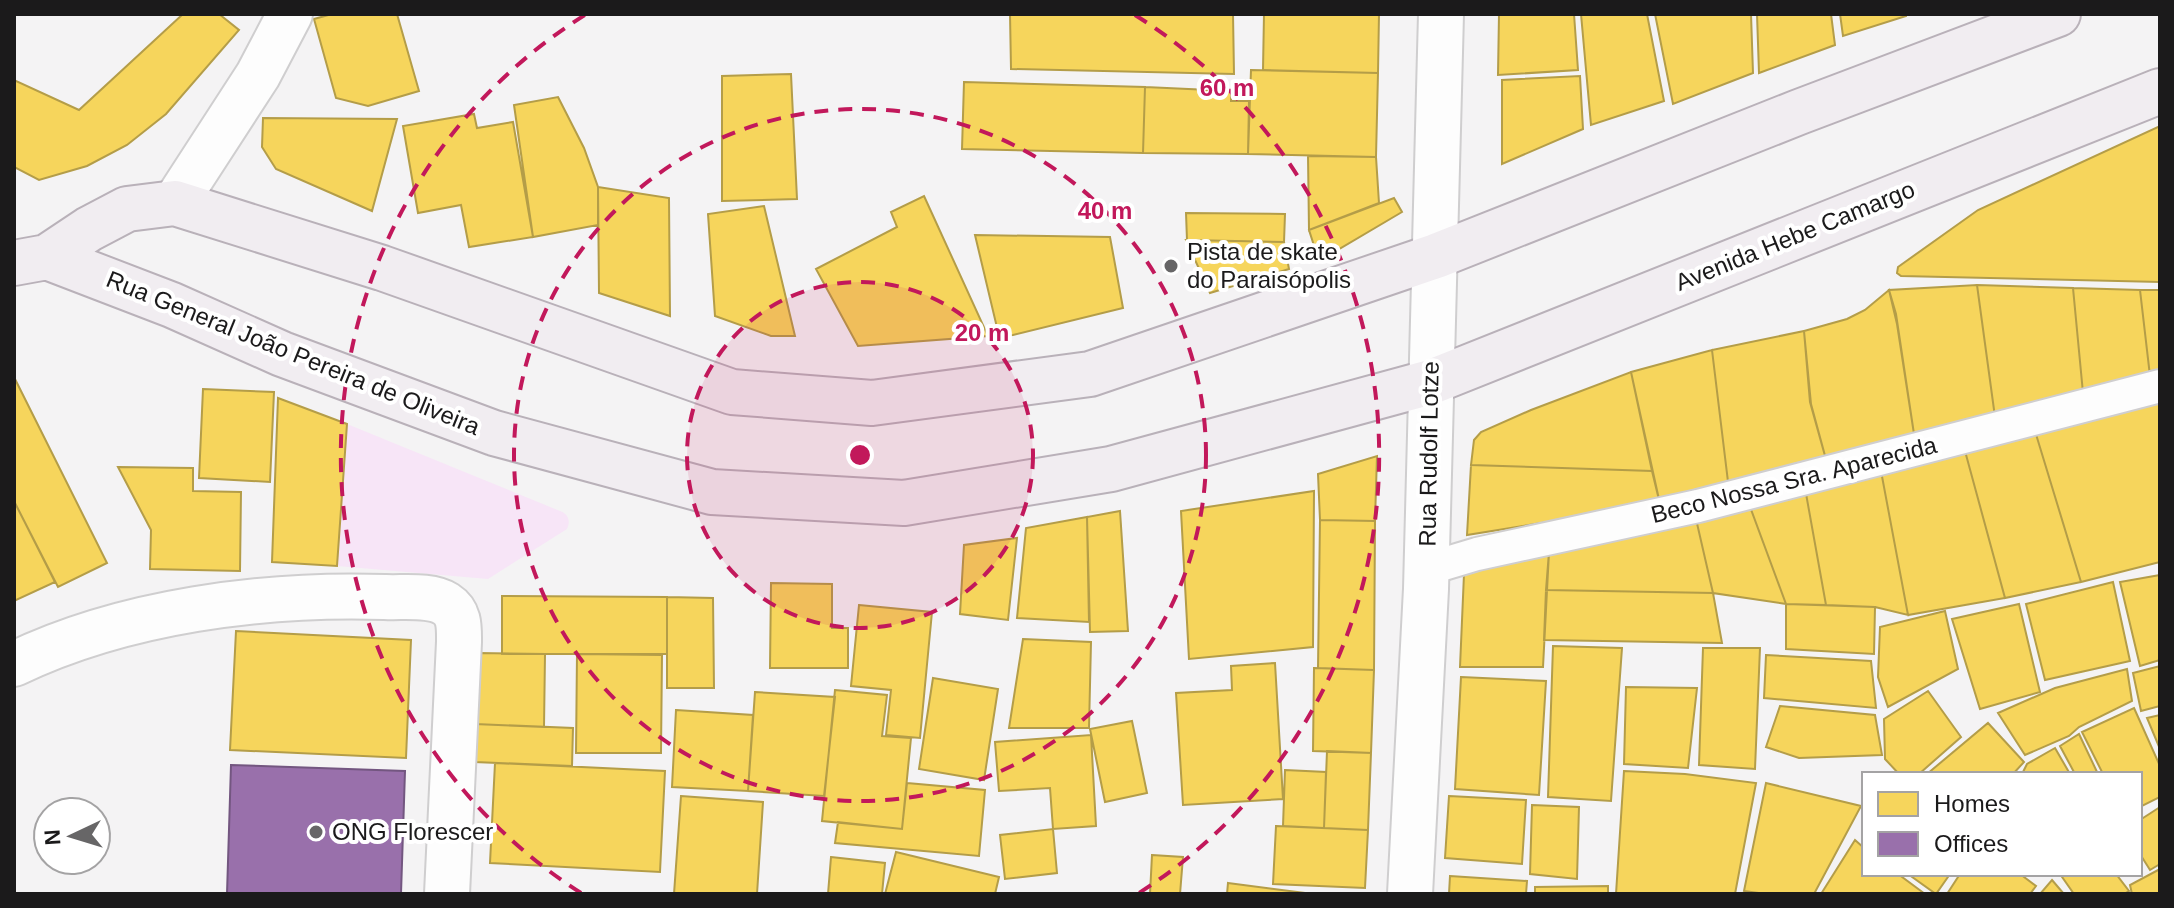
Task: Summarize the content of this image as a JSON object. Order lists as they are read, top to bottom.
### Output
{
  "streets": {
    "main road": ["Avenida Hebe Camargo", "Rua General João Pereira de Oliveira"],
    "street": ["Rua Rudolf Lotze"],
    "lane": ["Beco Nossa Sra. Aparecida"]
  },
  "crossings": [
    ["Avenida Hebe Camargo", "Rua General João Pereira de Oliveira"],
    ["Avenida Hebe Camargo", "Rua Rudolf Lotze"],
    ["Rua General João Pereira de Oliveira", "Rua Rudolf Lotze"],
    ["Rua Rudolf Lotze", "Beco Nossa Sra. Aparecida"]
  ],
  "places": ["Pista de skate do Paraisópolis", "ONG Florescer"],
  "legend": ["Homes", "Offices"],
  "north": "left",
  "rings": ["60 m", "40 m", "20 m"]
}
